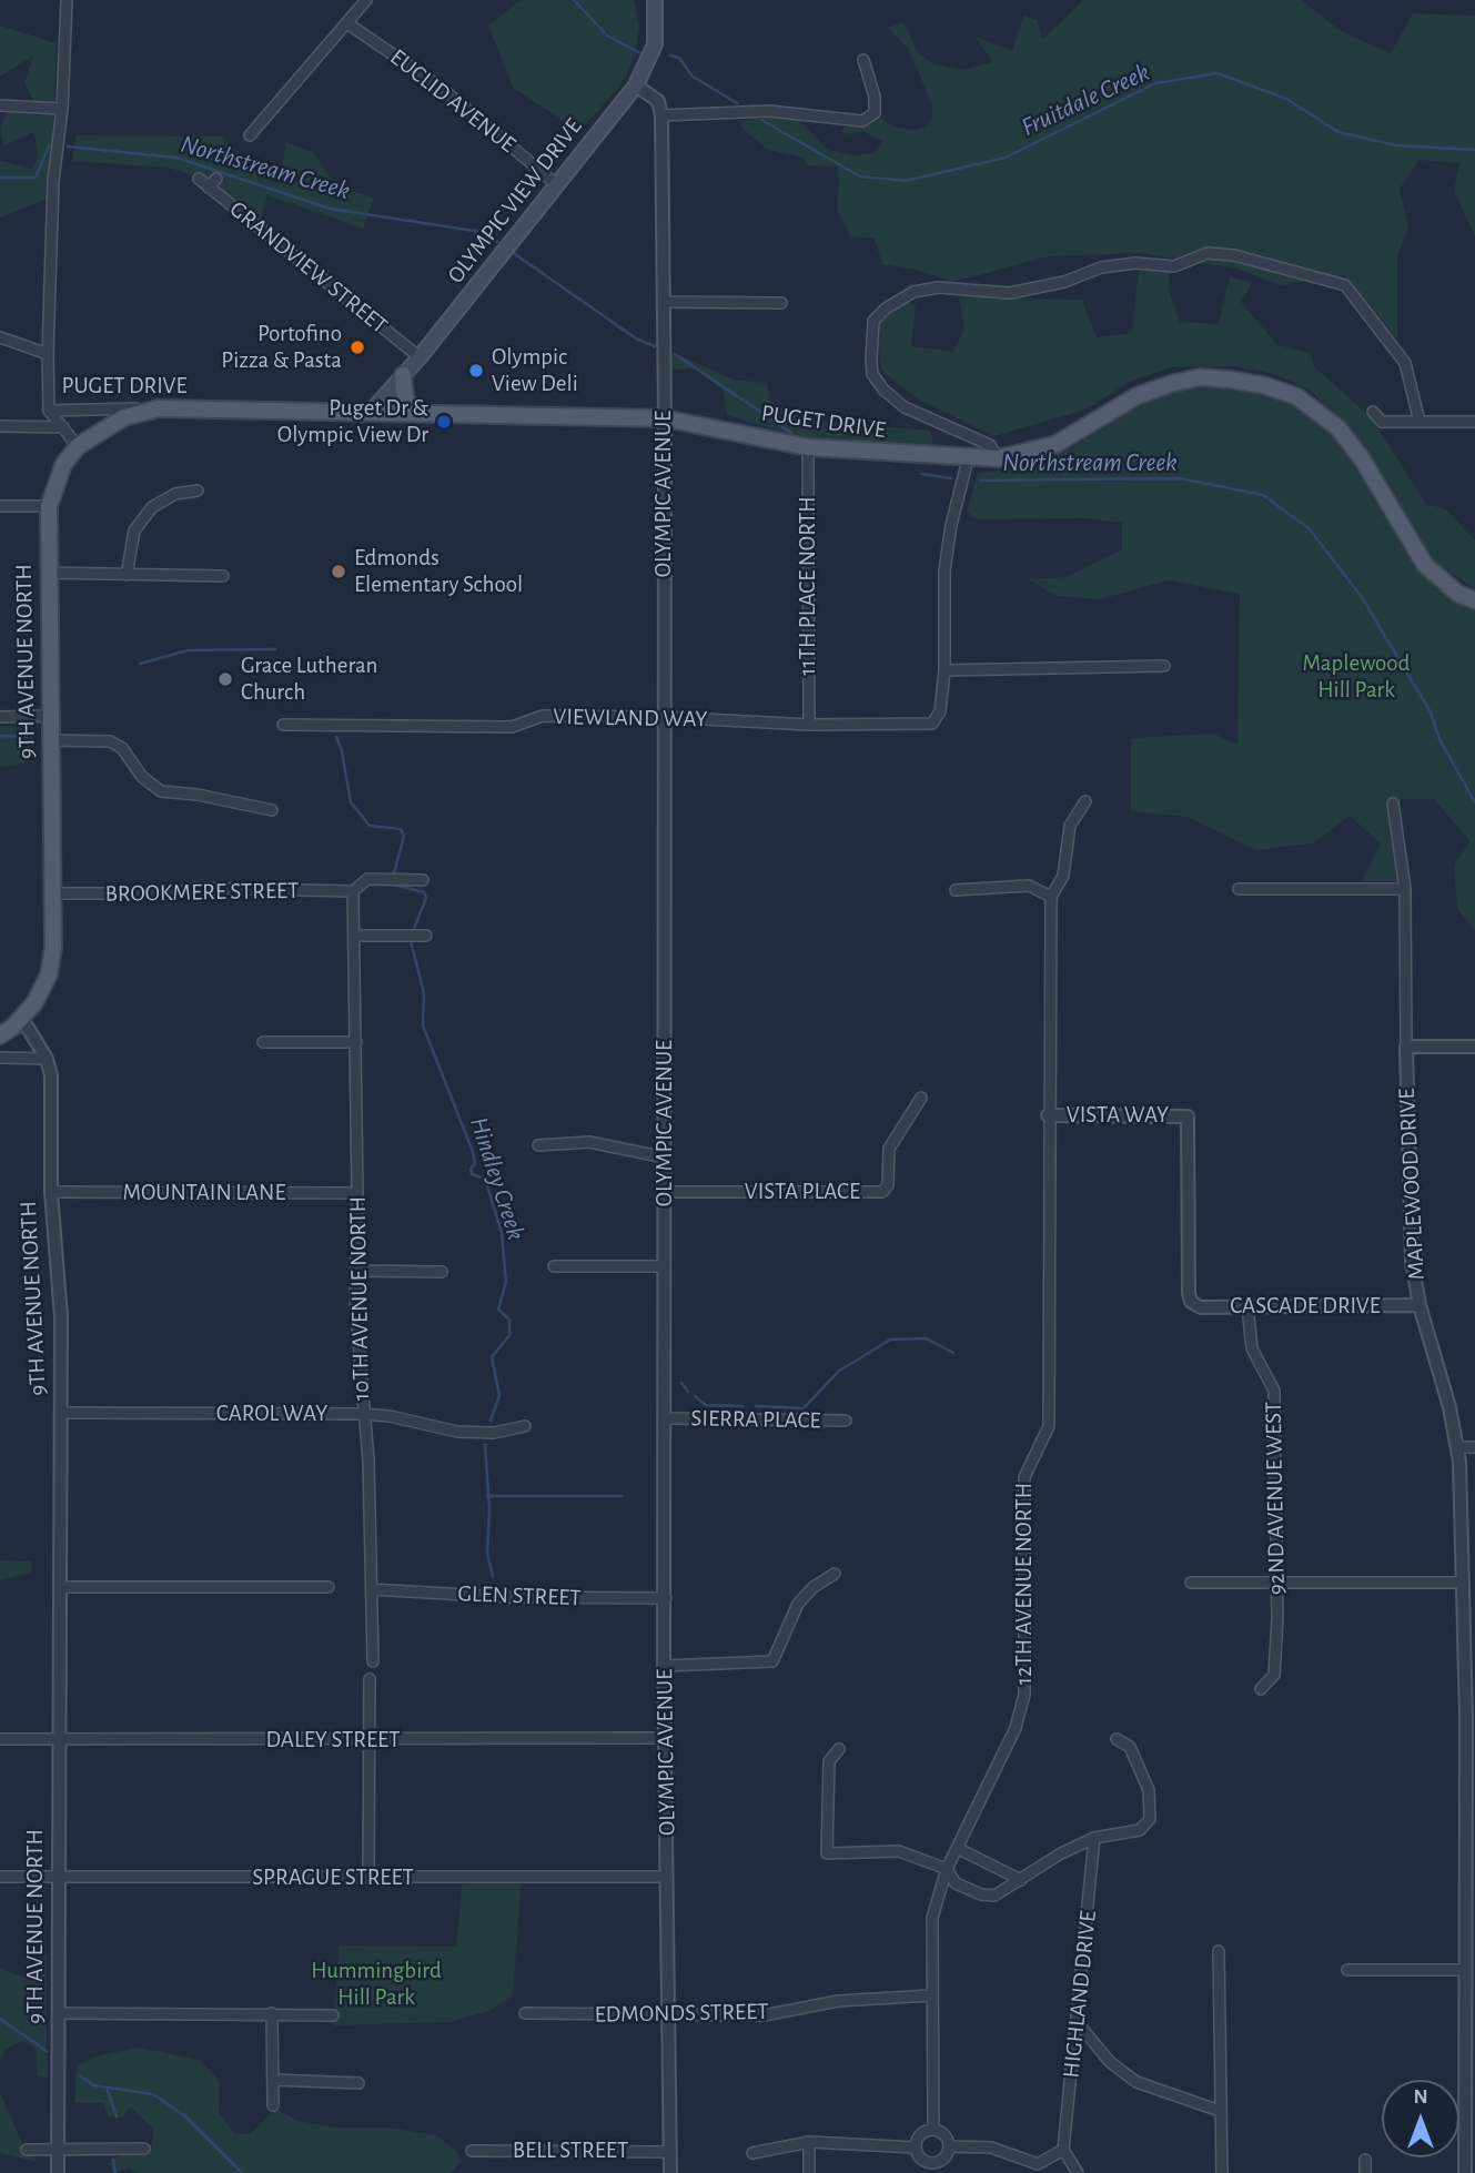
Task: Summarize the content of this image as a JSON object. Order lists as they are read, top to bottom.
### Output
{
  "streets": {
    "main road": ["OLYMPIC VIEW DRIVE", "PUGET DRIVE", "9TH AVENUE NORTH"],
    "street": [
      "EUCLID AVENUE",
      "GRANDVIEW STREET",
      "OLYMPIC AVENUE",
      "11TH PLACE NORTH",
      "VIEWLAND WAY",
      "BROOKMERE STREET",
      "VISTA WAY",
      "MAPLEWOOD DRIVE",
      "VISTA PLACE",
      "MOUNTAIN LANE",
      "10TH AVENUE NORTH",
      "CASCADE DRIVE",
      "CAROL WAY",
      "SIERRA PLACE",
      "92ND AVENUE WEST",
      "12TH AVENUE NORTH",
      "GLEN STREET",
      "DALEY STREET",
      "SPRAGUE STREET",
      "HIGHLAND DRIVE",
      "EDMONDS STREET",
      "BELL STREET"
    ]
  },
  "crossings": [
    ["EUCLID AVENUE", "OLYMPIC VIEW DRIVE"],
    ["OLYMPIC VIEW DRIVE", "GRANDVIEW STREET"],
    ["OLYMPIC VIEW DRIVE", "PUGET DRIVE"],
    ["PUGET DRIVE", "OLYMPIC AVENUE"],
    ["PUGET DRIVE", "11TH PLACE NORTH"],
    ["PUGET DRIVE", "9TH AVENUE NORTH"],
    ["OLYMPIC AVENUE", "VIEWLAND WAY"],
    ["OLYMPIC AVENUE", "VISTA PLACE"],
    ["OLYMPIC AVENUE", "SIERRA PLACE"],
    ["OLYMPIC AVENUE", "GLEN STREET"],
    ["OLYMPIC AVENUE", "DALEY STREET"],
    ["OLYMPIC AVENUE", "SPRAGUE STREET"],
    ["OLYMPIC AVENUE", "EDMONDS STREET"],
    ["OLYMPIC AVENUE", "BELL STREET"],
    ["11TH PLACE NORTH", "VIEWLAND WAY"],
    ["9TH AVENUE NORTH", "BROOKMERE STREET"],
    ["9TH AVENUE NORTH", "MOUNTAIN LANE"],
    ["9TH AVENUE NORTH", "CAROL WAY"],
    ["9TH AVENUE NORTH", "DALEY STREET"],
    ["9TH AVENUE NORTH", "SPRAGUE STREET"],
    ["BROOKMERE STREET", "10TH AVENUE NORTH"],
    ["VISTA WAY", "CASCADE DRIVE"],
    ["VISTA WAY", "12TH AVENUE NORTH"],
    ["MAPLEWOOD DRIVE", "CASCADE DRIVE"],
    ["MOUNTAIN LANE", "10TH AVENUE NORTH"],
    ["10TH AVENUE NORTH", "CAROL WAY"],
    ["10TH AVENUE NORTH", "GLEN STREET"],
    ["CASCADE DRIVE", "92ND AVENUE WEST"],
    ["12TH AVENUE NORTH", "EDMONDS STREET"]
  ],
  "water": ["Fruitdale Creek", "Northstream Creek", "Hindley Creek"],
  "parks": ["Maplewood Hill Park", "Hummingbird Hill Park"],
  "places": [
    "Portofino Pizza & Pasta",
    "Olympic View Deli",
    "Puget Dr & Olympic View Dr",
    "Edmonds Elementary School",
    "Grace Lutheran Church"
  ],
  "north": "top"
}
